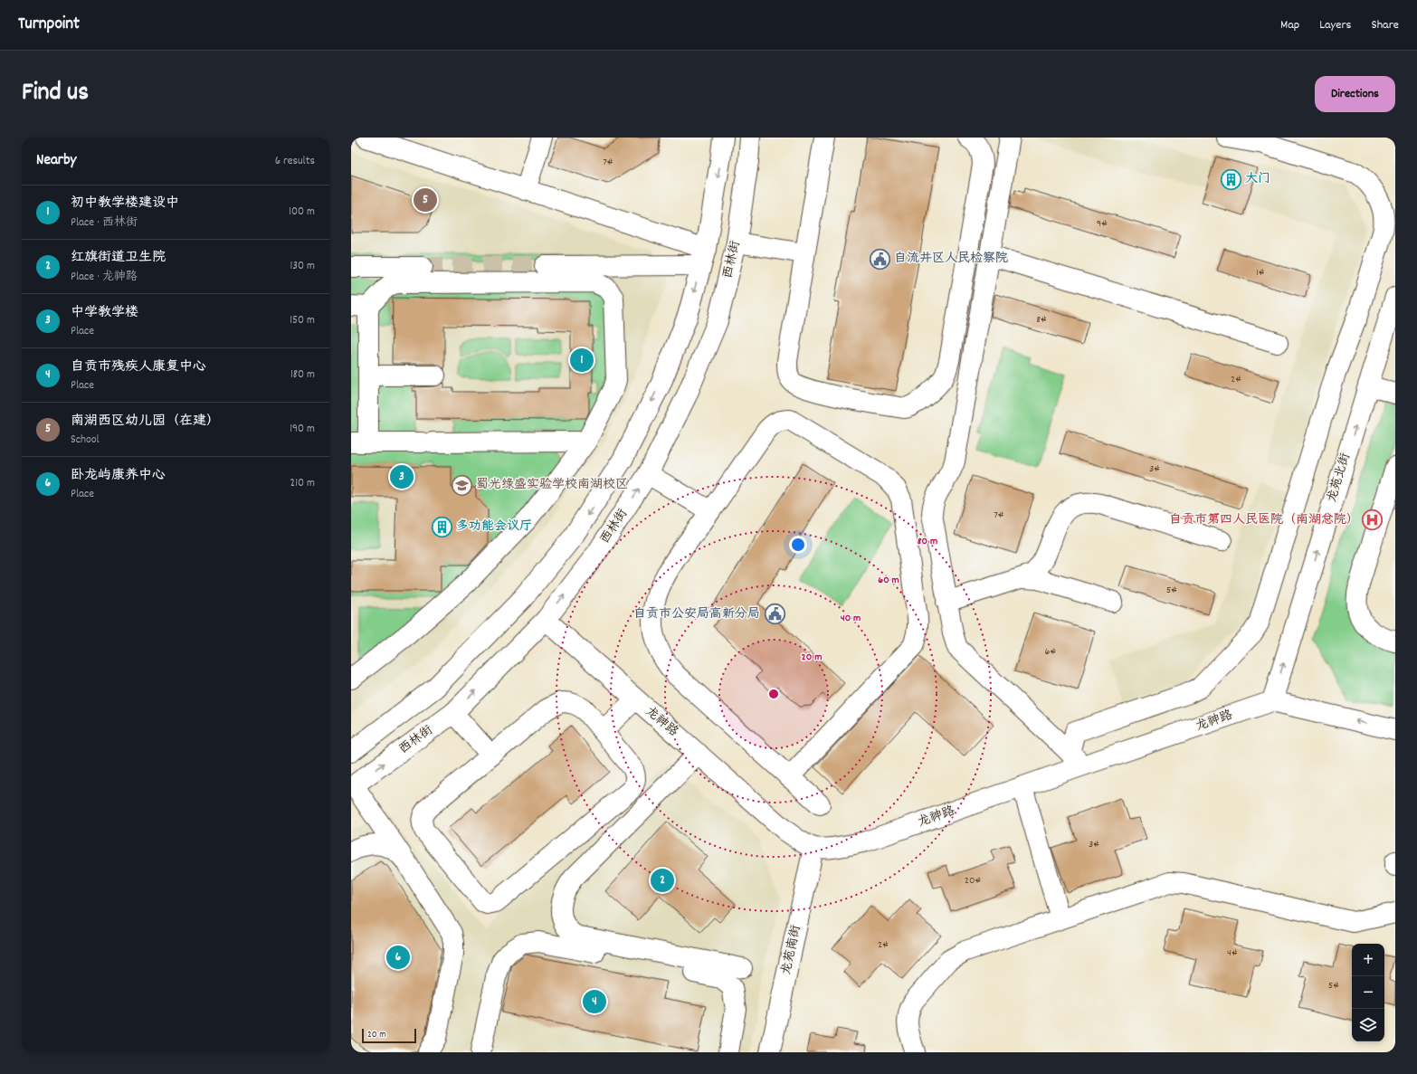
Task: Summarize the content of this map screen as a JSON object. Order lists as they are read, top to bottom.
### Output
{
  "streets": {
    "street": [
      "西林街",
      "龙苑北街",
      "龙神路",
      "龙苑南街"
    ]
  },
  "crossings": [
    ["西林街", "龙神路"],
    ["龙苑北街", "龙神路"],
    ["龙神路", "龙苑南街"]
  ],
  "one_way": ["龙苑北街"],
  "places": {
    "building": ["大门", "多功能会议厅"],
    "public building": ["自流井区人民检察院", "自贡市公安局高新分局"],
    "school or university": ["蜀光绿盛实验学校南湖校区"],
    "hospital": ["自贡市第四人民医院（南湖总院）"]
  },
  "house_numbers": [
    "7#",
    "9#",
    "1#",
    "8#",
    "2#",
    "3#",
    "7#",
    "5#",
    "6#",
    "3#",
    "20#",
    "2#",
    "4#",
    "5#"
  ],
  "scale_bar": "20 m",
  "page": {
    "header": "Turnpoint",
    "nav": ["Map", "Layers", "Share"],
    "title": "Find us",
    "buttons": "Directions",
    "heading": ["Nearby", "6 results"],
    "list": [
      {
        "mark": "1",
        "name": "初中教学楼建设中",
        "note": "Place · 西林街",
        "value": "100 m"
      },
      {
        "mark": "2",
        "name": "红旗街道卫生院",
        "note": "Place · 龙神路",
        "value": "130 m"
      },
      {
        "mark": "3",
        "name": "中学教学楼",
        "note": "Place",
        "value": "150 m"
      },
      {
        "mark": "4",
        "name": "自贡市残疾人康复中心",
        "note": "Place",
        "value": "180 m"
      },
      {
        "mark": "5",
        "name": "南湖西区幼儿园（在建）",
        "note": "School",
        "value": "190 m"
      },
      {
        "mark": "6",
        "name": "卧龙屿康养中心",
        "note": "Place",
        "value": "210 m"
      }
    ],
    "pins": [
      "5",
      "1",
      "3",
      "2",
      "6",
      "4"
    ],
    "map_buttons": ["+", "−"],
    "scale": "20 m"
  },
  "rings": [
    "80 m",
    "60 m",
    "40 m",
    "20 m"
  ]
}
